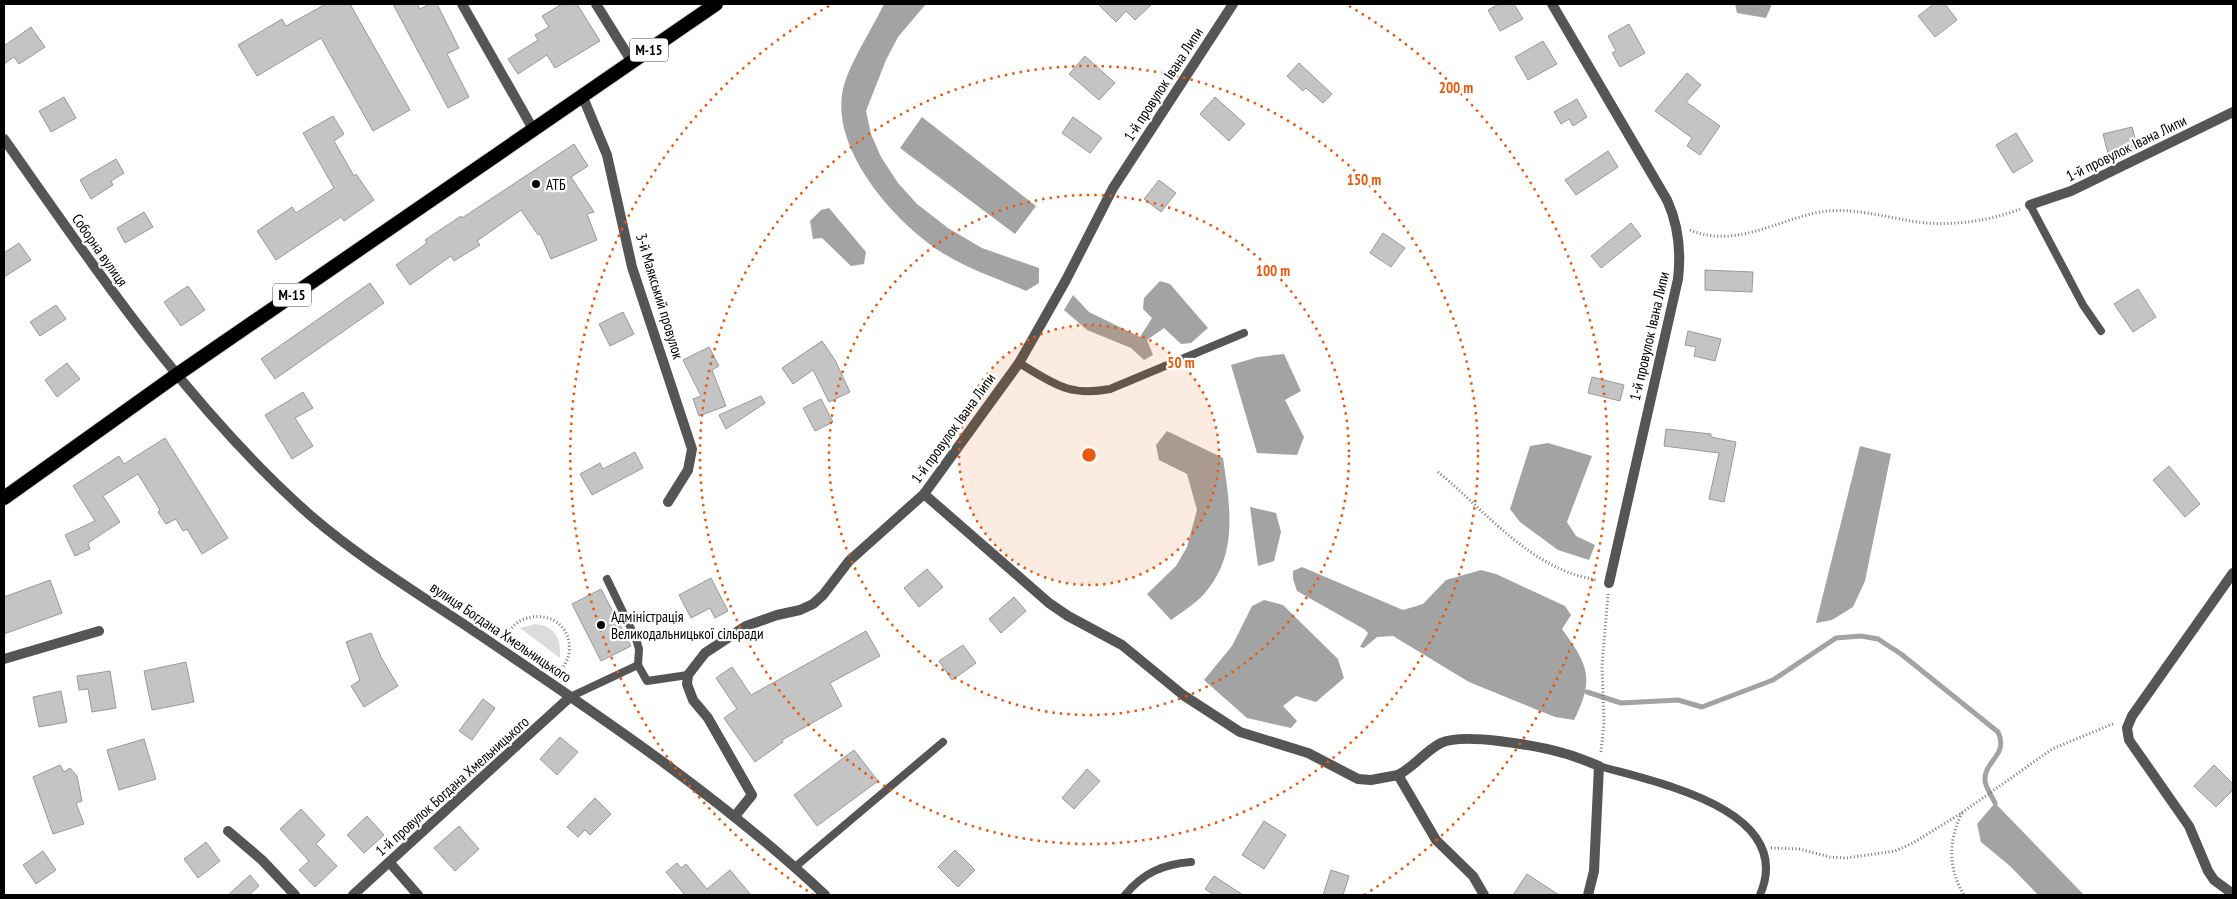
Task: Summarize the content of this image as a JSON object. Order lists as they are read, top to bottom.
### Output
{
  "streets": {
    "highway": ["М-15"],
    "street": [
      "1-й провулок Івана Липи",
      "Соборна вулиця",
      "3-й Маякський провулок",
      "вулиця Богдана Хмельницького",
      "1-й провулок Богдана Хмельницького"
    ]
  },
  "crossings": [
    ["М-15", "Соборна вулиця"],
    ["М-15", "3-й Маякський провулок"],
    ["М-15", "вулиця Богдана Хмельницького"],
    ["Соборна вулиця", "вулиця Богдана Хмельницького"],
    ["вулиця Богдана Хмельницького", "1-й провулок Богдана Хмельницького"]
  ],
  "places": ["АТБ", "Адміністрація Великодальницької сільради"],
  "rings": [
    "200 m",
    "150 m",
    "100 m",
    "50 m"
  ]
}
